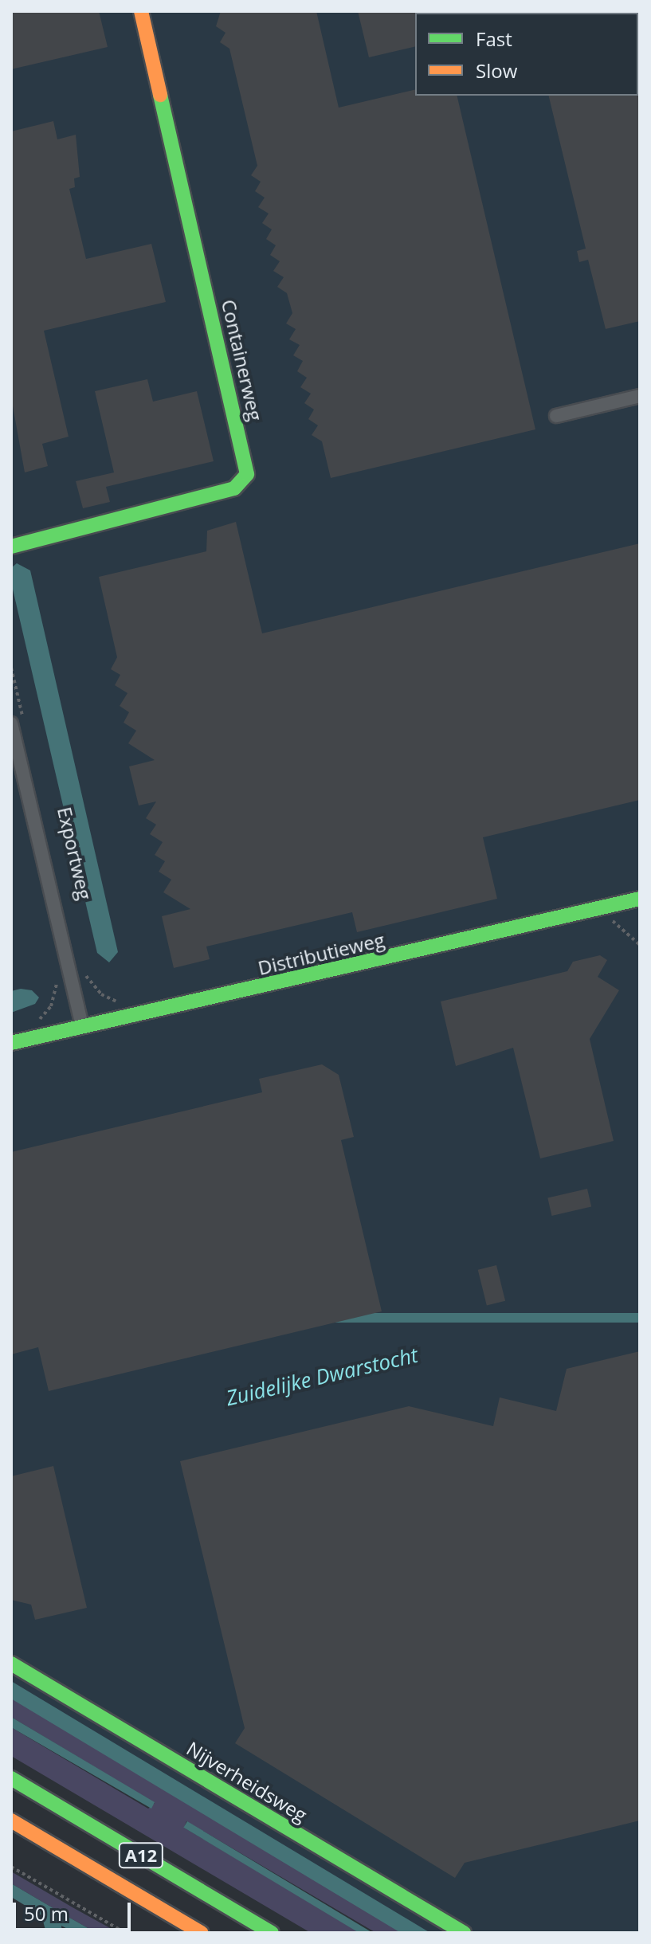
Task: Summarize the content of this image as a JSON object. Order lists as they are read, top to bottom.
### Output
{
  "streets": {
    "main road": [
      "Containerweg",
      "Distributieweg",
      "Nijverheidsweg",
      "A12"
    ],
    "street": ["Exportweg"]
  },
  "crossings": [
    ["Exportweg", "Distributieweg"]
  ],
  "water": ["Zuidelijke Dwarstocht"],
  "legend": ["Fast", "Slow"],
  "scale_bar": "50 m"
}
